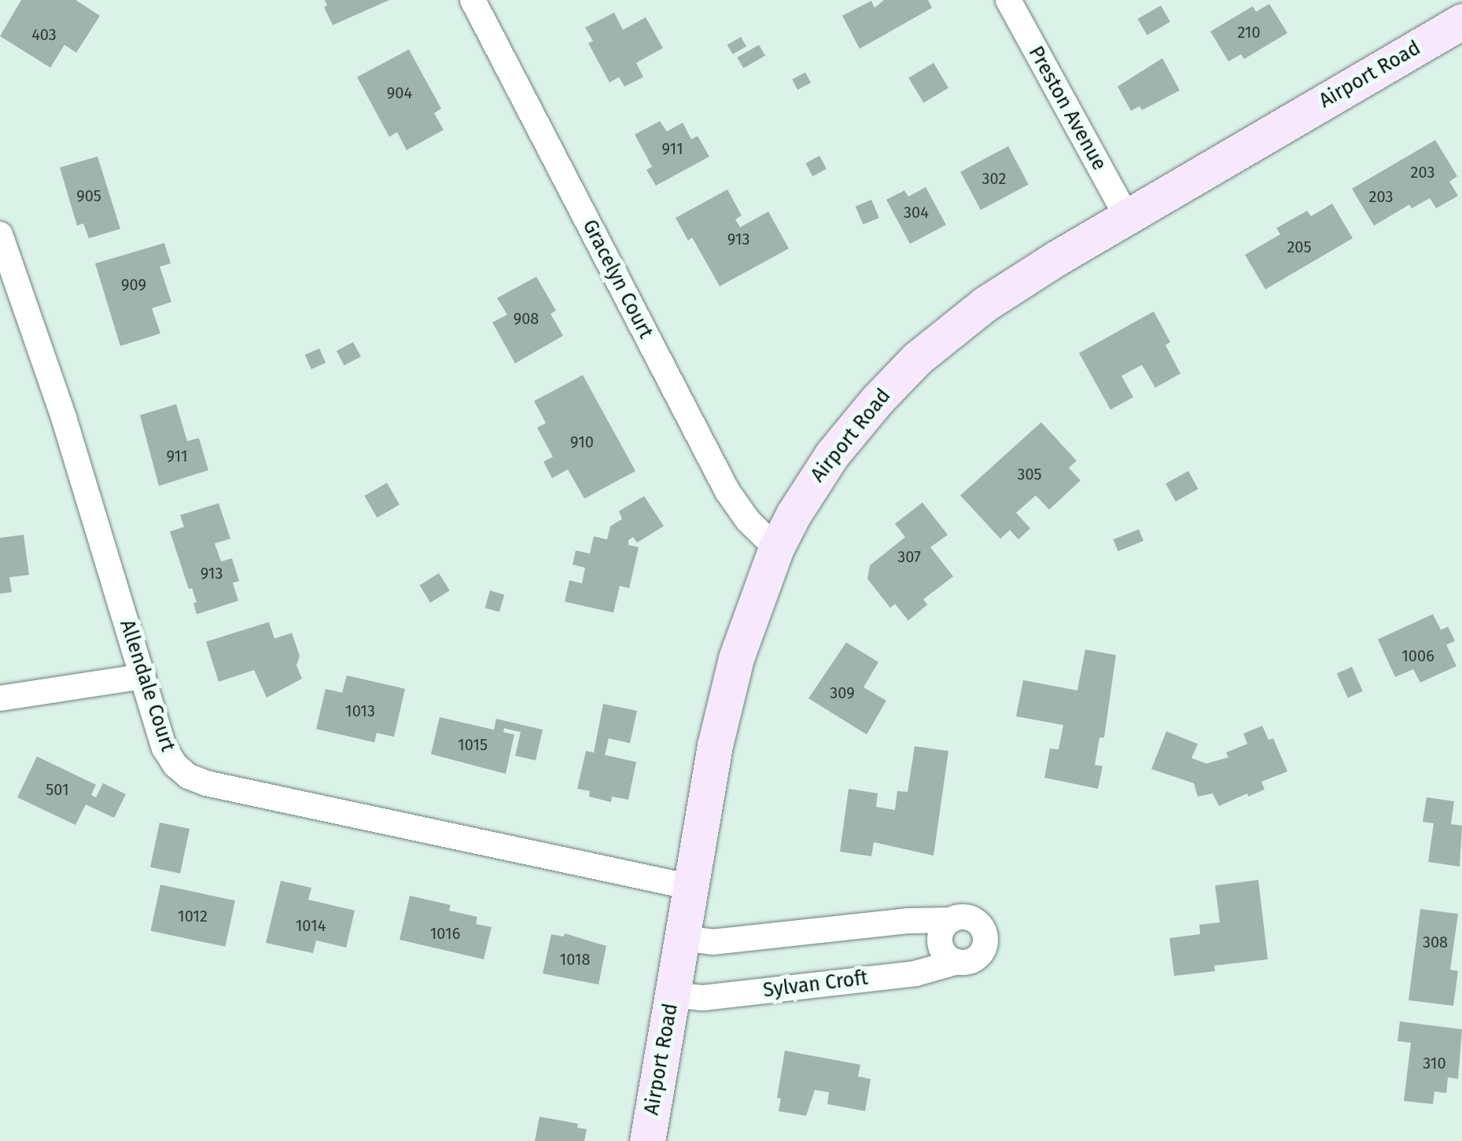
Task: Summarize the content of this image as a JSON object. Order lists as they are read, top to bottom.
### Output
{
  "streets": {
    "street": [
      "Airport Road",
      "Preston Avenue",
      "Gracelyn Court",
      "Allendale Court",
      "Sylvan Croft"
    ]
  },
  "crossings": [
    ["Airport Road", "Preston Avenue"],
    ["Airport Road", "Gracelyn Court"],
    ["Airport Road", "Allendale Court"],
    ["Airport Road", "Sylvan Croft"]
  ],
  "house_numbers": [
    "210",
    "403",
    "904",
    "911",
    "203",
    "302",
    "905",
    "203",
    "304",
    "913",
    "205",
    "909",
    "908",
    "910",
    "911",
    "305",
    "307",
    "913",
    "1006",
    "309",
    "1013",
    "1015",
    "501",
    "1012",
    "1014",
    "1016",
    "308",
    "1018",
    "310"
  ]
}
